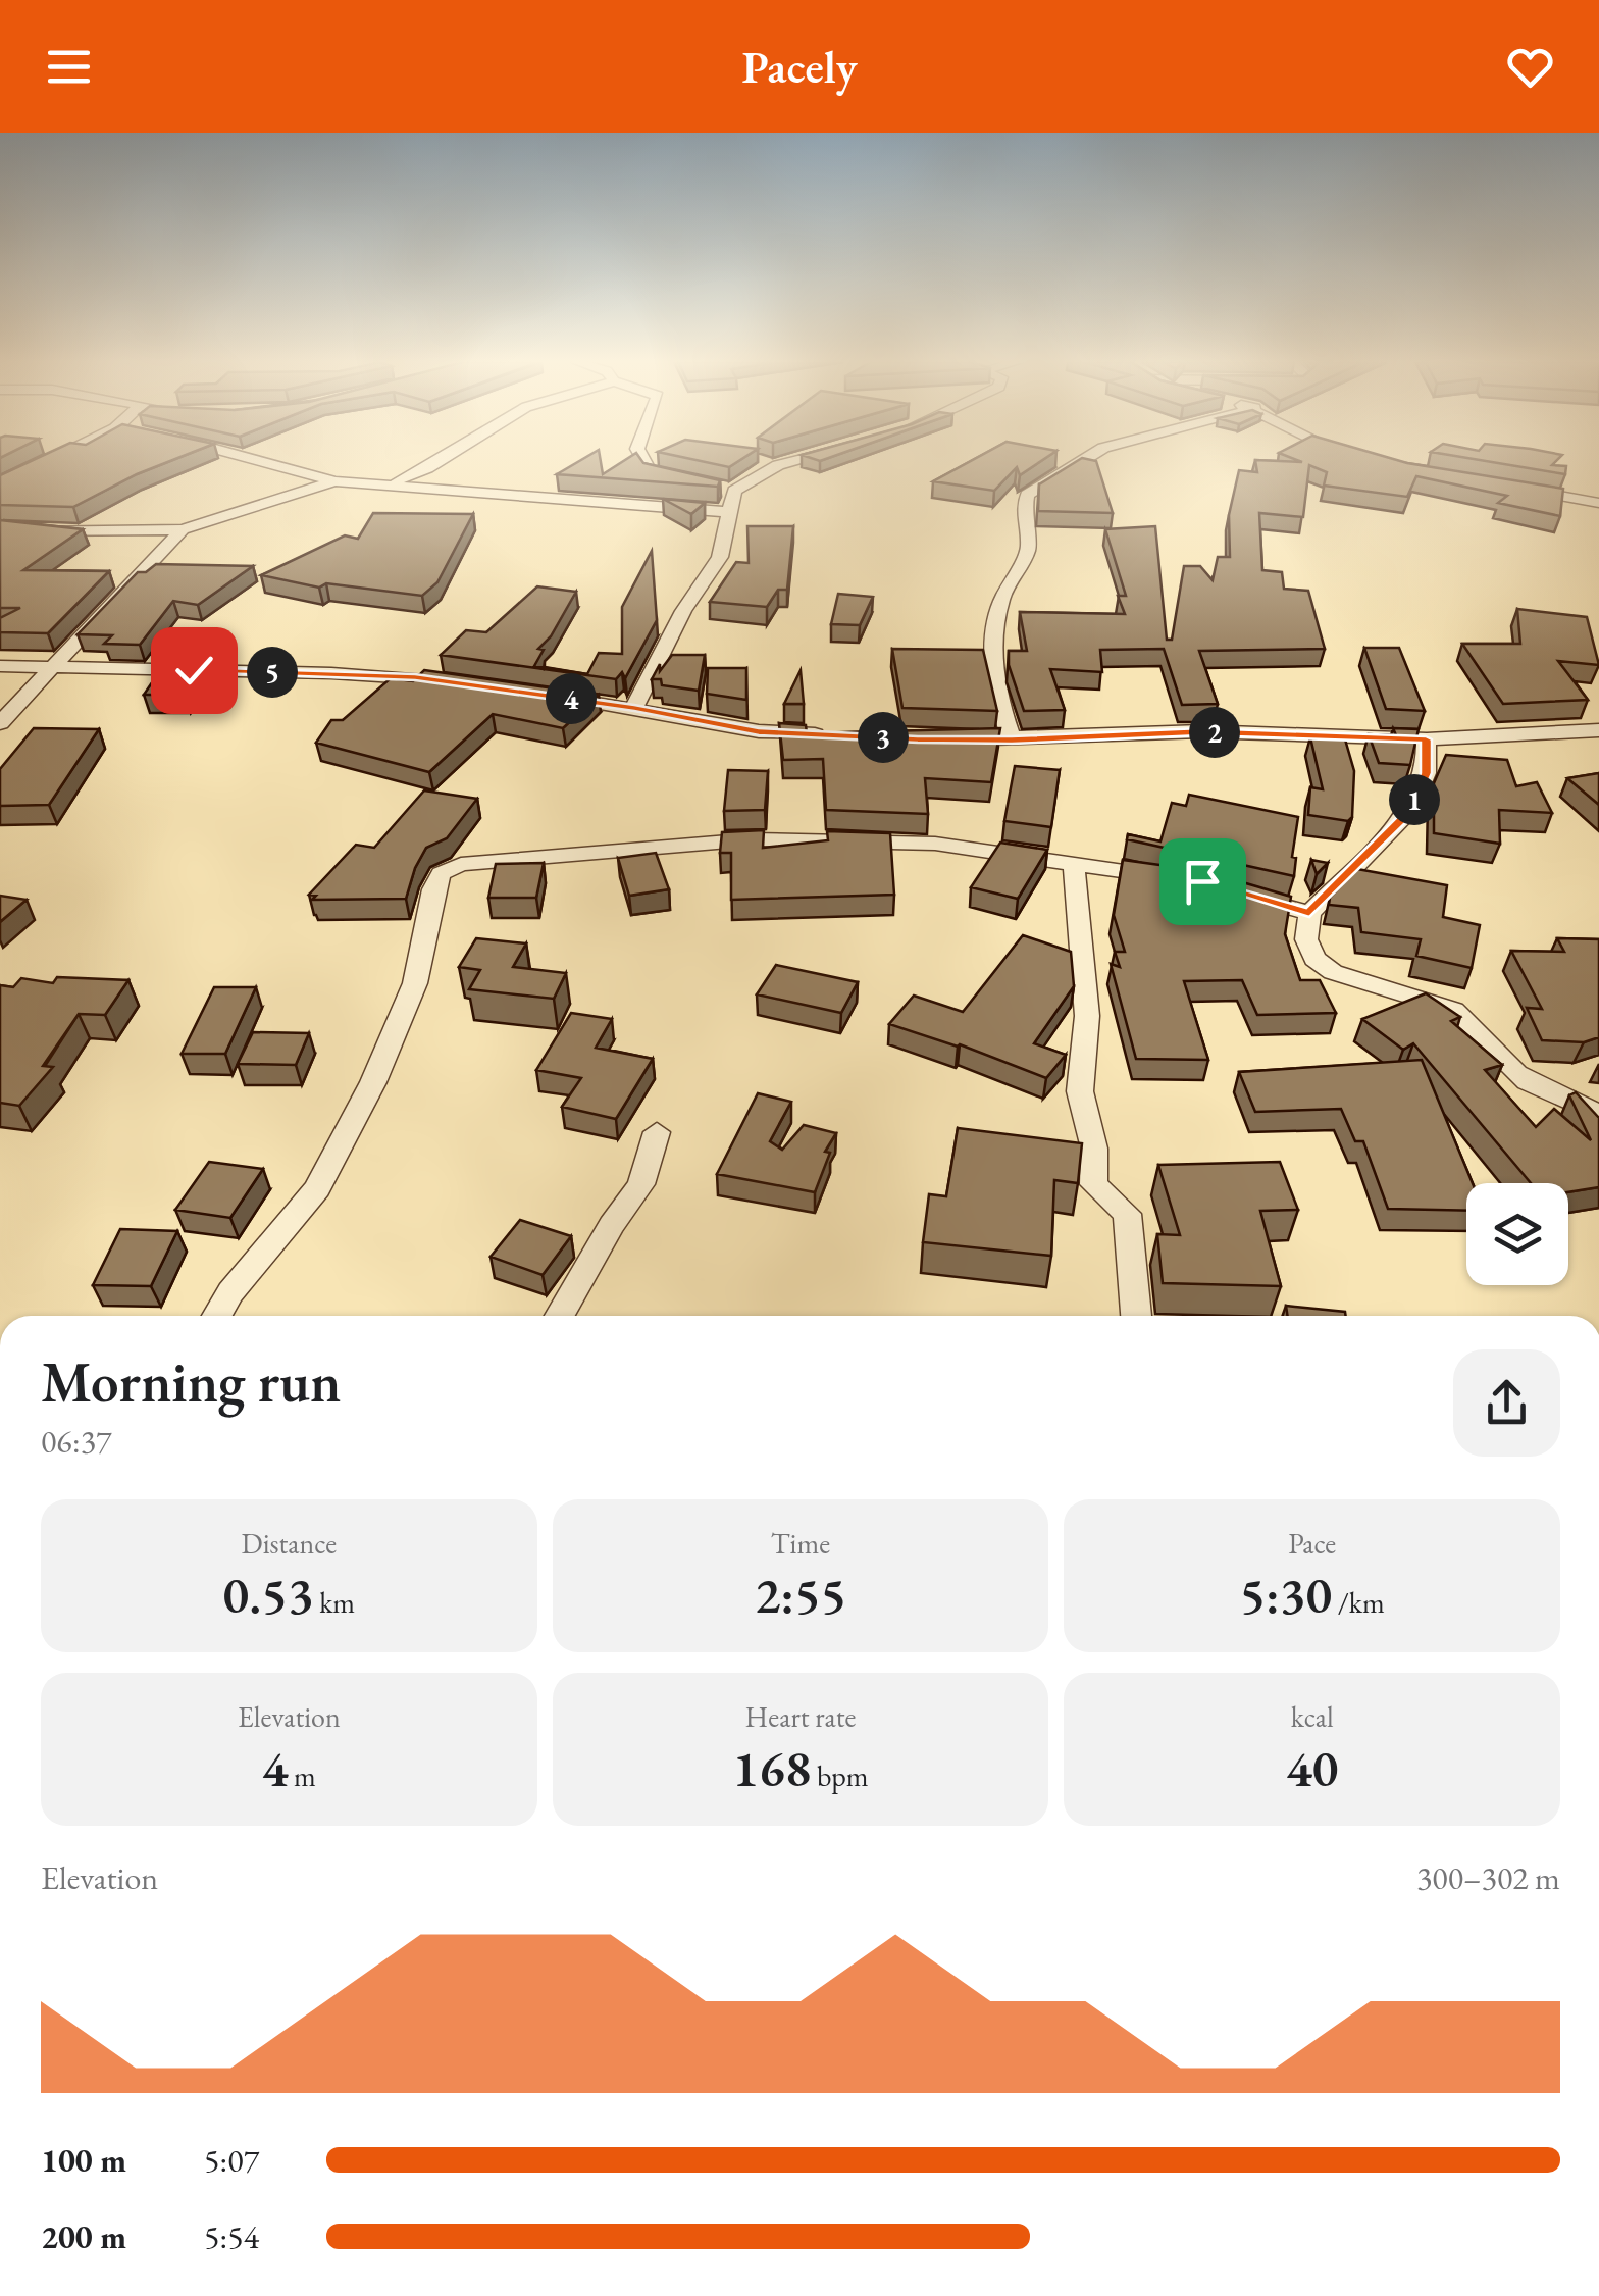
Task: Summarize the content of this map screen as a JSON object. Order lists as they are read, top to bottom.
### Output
{
  "page": {
    "header": "Pacely",
    "pins": [
      "5",
      "4",
      "2",
      "3",
      "1"
    ],
    "heading": ["Morning run", "06:37"],
    "stats": [
      ["Distance", "0.53 km"],
      ["Time", "2:55"],
      ["Pace", "5:30 /km"],
      ["Elevation", "4 m"],
      ["Heart rate", "168 bpm"],
      ["kcal", "40"]
    ],
    "chart": ["Elevation", "300–302 m"],
    "list": [
      {
        "name": "100 m",
        "note": "5:07"
      },
      {
        "name": "200 m",
        "note": "5:54"
      }
    ]
  }
}
